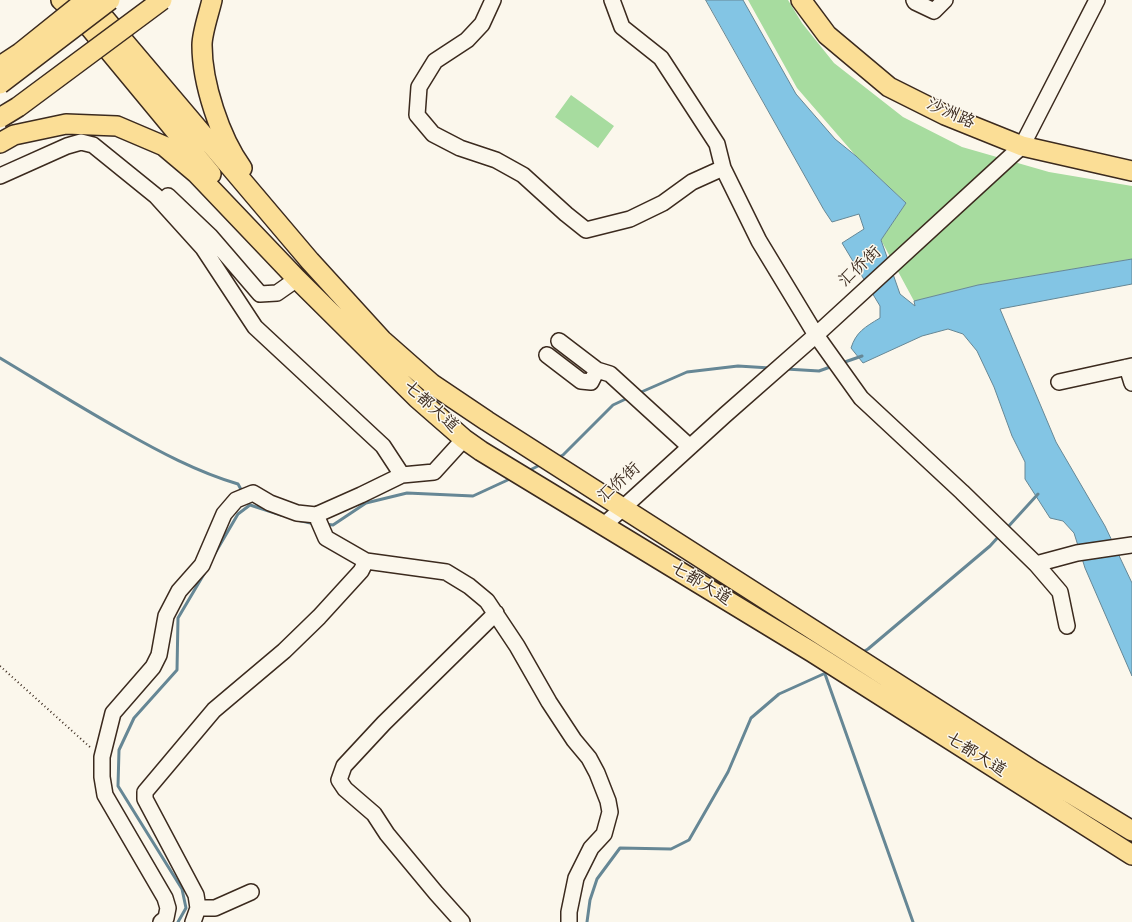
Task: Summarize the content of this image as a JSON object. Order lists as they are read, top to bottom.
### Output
{
  "streets": {
    "main road": ["沙洲路", "七都大道"],
    "street": ["汇侨街"]
  },
  "crossings": [
    ["沙洲路", "汇侨街"],
    ["汇侨街", "七都大道"]
  ]
}
